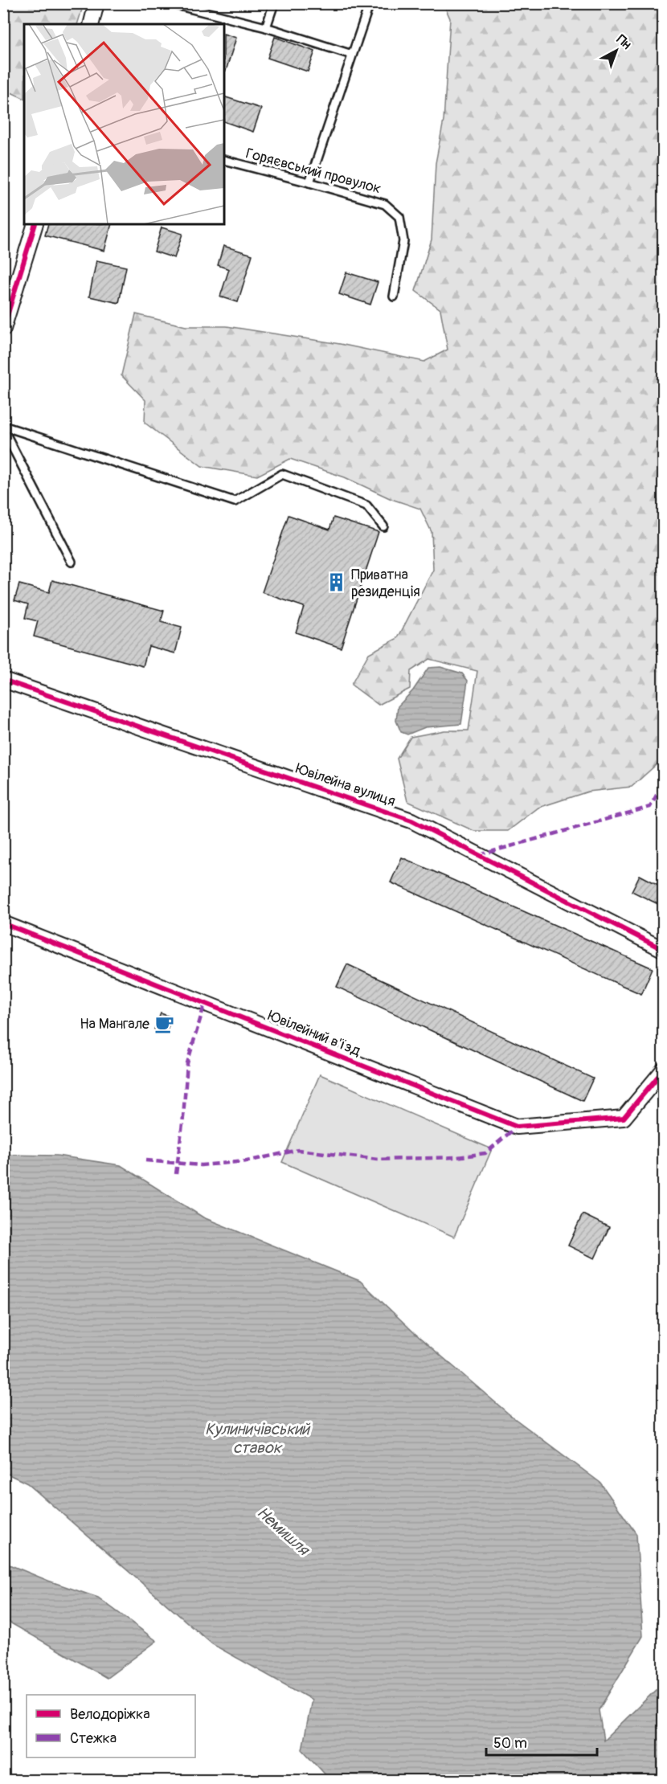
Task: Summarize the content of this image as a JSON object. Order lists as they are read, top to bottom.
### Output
{
  "streets": {
    "street": ["Ювілейна вулиця", "Ювілейний в'їзд"],
    "lane": ["Горяєвський провулок"]
  },
  "water": ["Кулиничівський ставок", "Немишля"],
  "places": {
    "building": ["Приватна резиденція"],
    "cafe": ["На Мангале"]
  },
  "legend": ["Велодоріжка", "Стежка"],
  "scale_bar": "50 m",
  "north": "top right"
}
